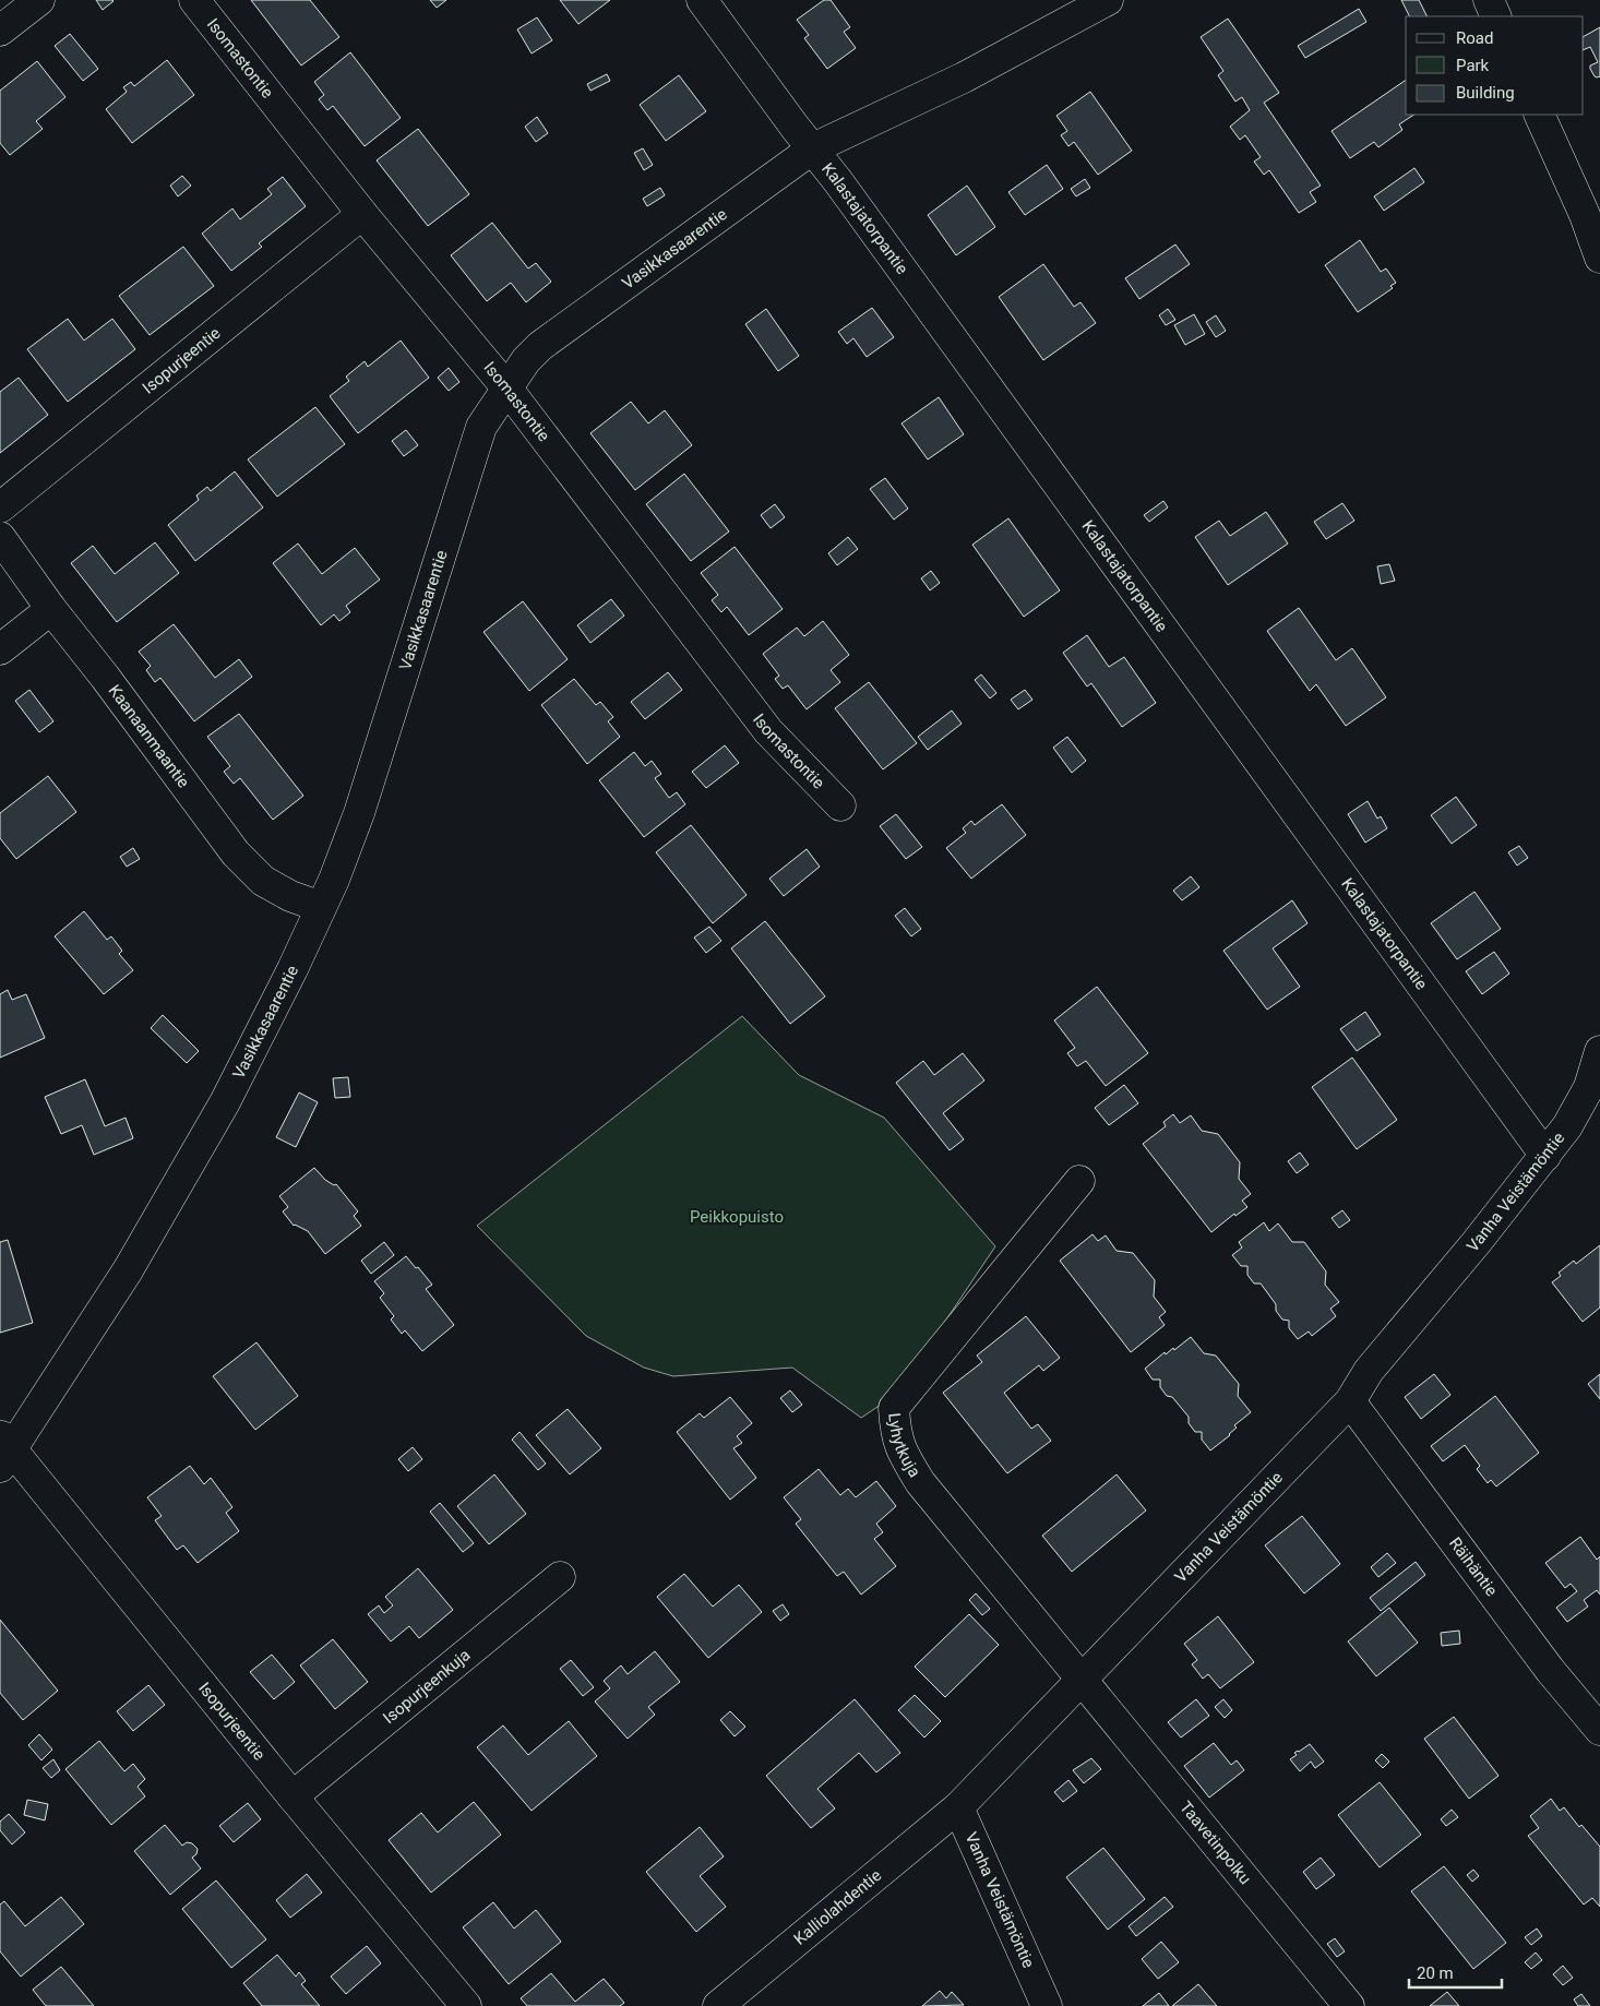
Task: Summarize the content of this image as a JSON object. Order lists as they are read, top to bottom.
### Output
{
  "streets": {
    "street": [
      "Isomastontie",
      "Kalastajatorpantie",
      "Vasikkasaarentie",
      "Isopurjeentie",
      "Kaanaanmaantie",
      "Vanha Veistämöntie",
      "Lyhytkuja",
      "Räihäntie",
      "Isopurjeenkuja",
      "Taavetinpolku",
      "Kalliolahdentie"
    ]
  },
  "crossings": [
    ["Isomastontie", "Vasikkasaarentie"],
    ["Isomastontie", "Isopurjeentie"],
    ["Kalastajatorpantie", "Vasikkasaarentie"],
    ["Kalastajatorpantie", "Vanha Veistämöntie"],
    ["Vasikkasaarentie", "Isopurjeentie"],
    ["Vasikkasaarentie", "Kaanaanmaantie"],
    ["Isopurjeentie", "Isopurjeenkuja"],
    ["Vanha Veistämöntie", "Lyhytkuja"],
    ["Vanha Veistämöntie", "Räihäntie"],
    ["Vanha Veistämöntie", "Taavetinpolku"],
    ["Vanha Veistämöntie", "Kalliolahdentie"],
    ["Lyhytkuja", "Taavetinpolku"]
  ],
  "parks": ["Peikkopuisto"],
  "legend": ["Road", "Park", "Building"],
  "scale_bar": "20 m"
}
